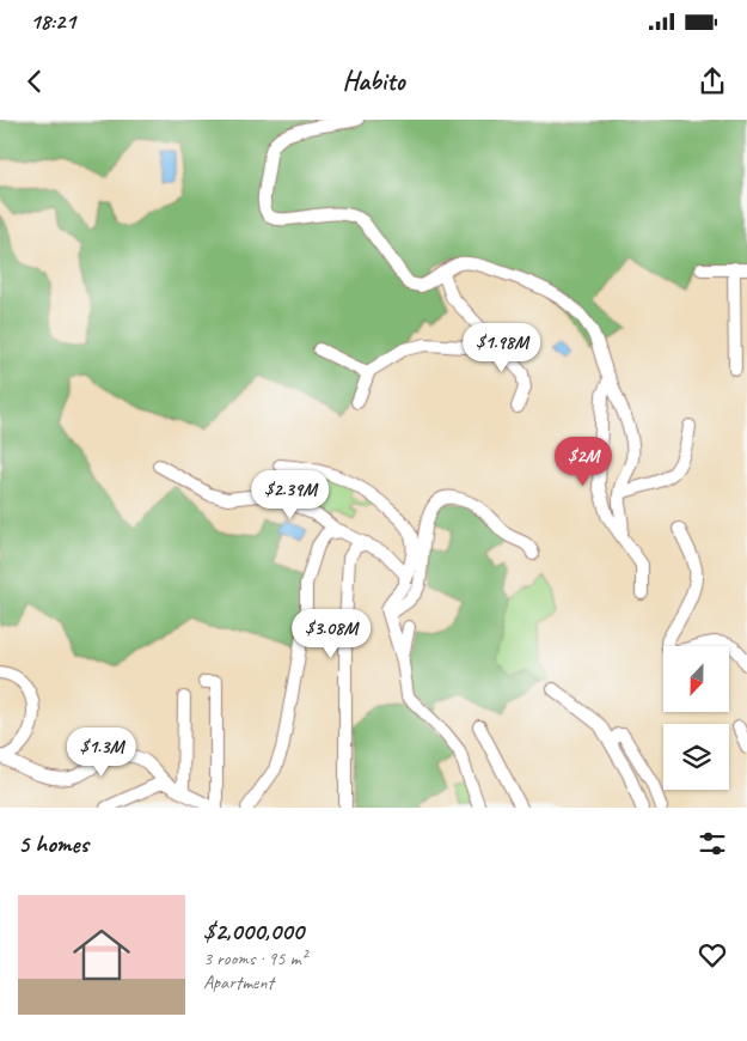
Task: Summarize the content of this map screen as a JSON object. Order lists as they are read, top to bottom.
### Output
{
  "north": "bottom",
  "page": {
    "status": "18:21",
    "header": "Habito",
    "price": [
      "$1.98M",
      "$2M",
      "$2.39M",
      "$3.08M",
      "$1.3M"
    ],
    "heading": "5 homes",
    "list": [
      {
        "name": "$2,000,000",
        "note": "3 rooms · 95 m² · Apartment"
      }
    ]
  }
}
